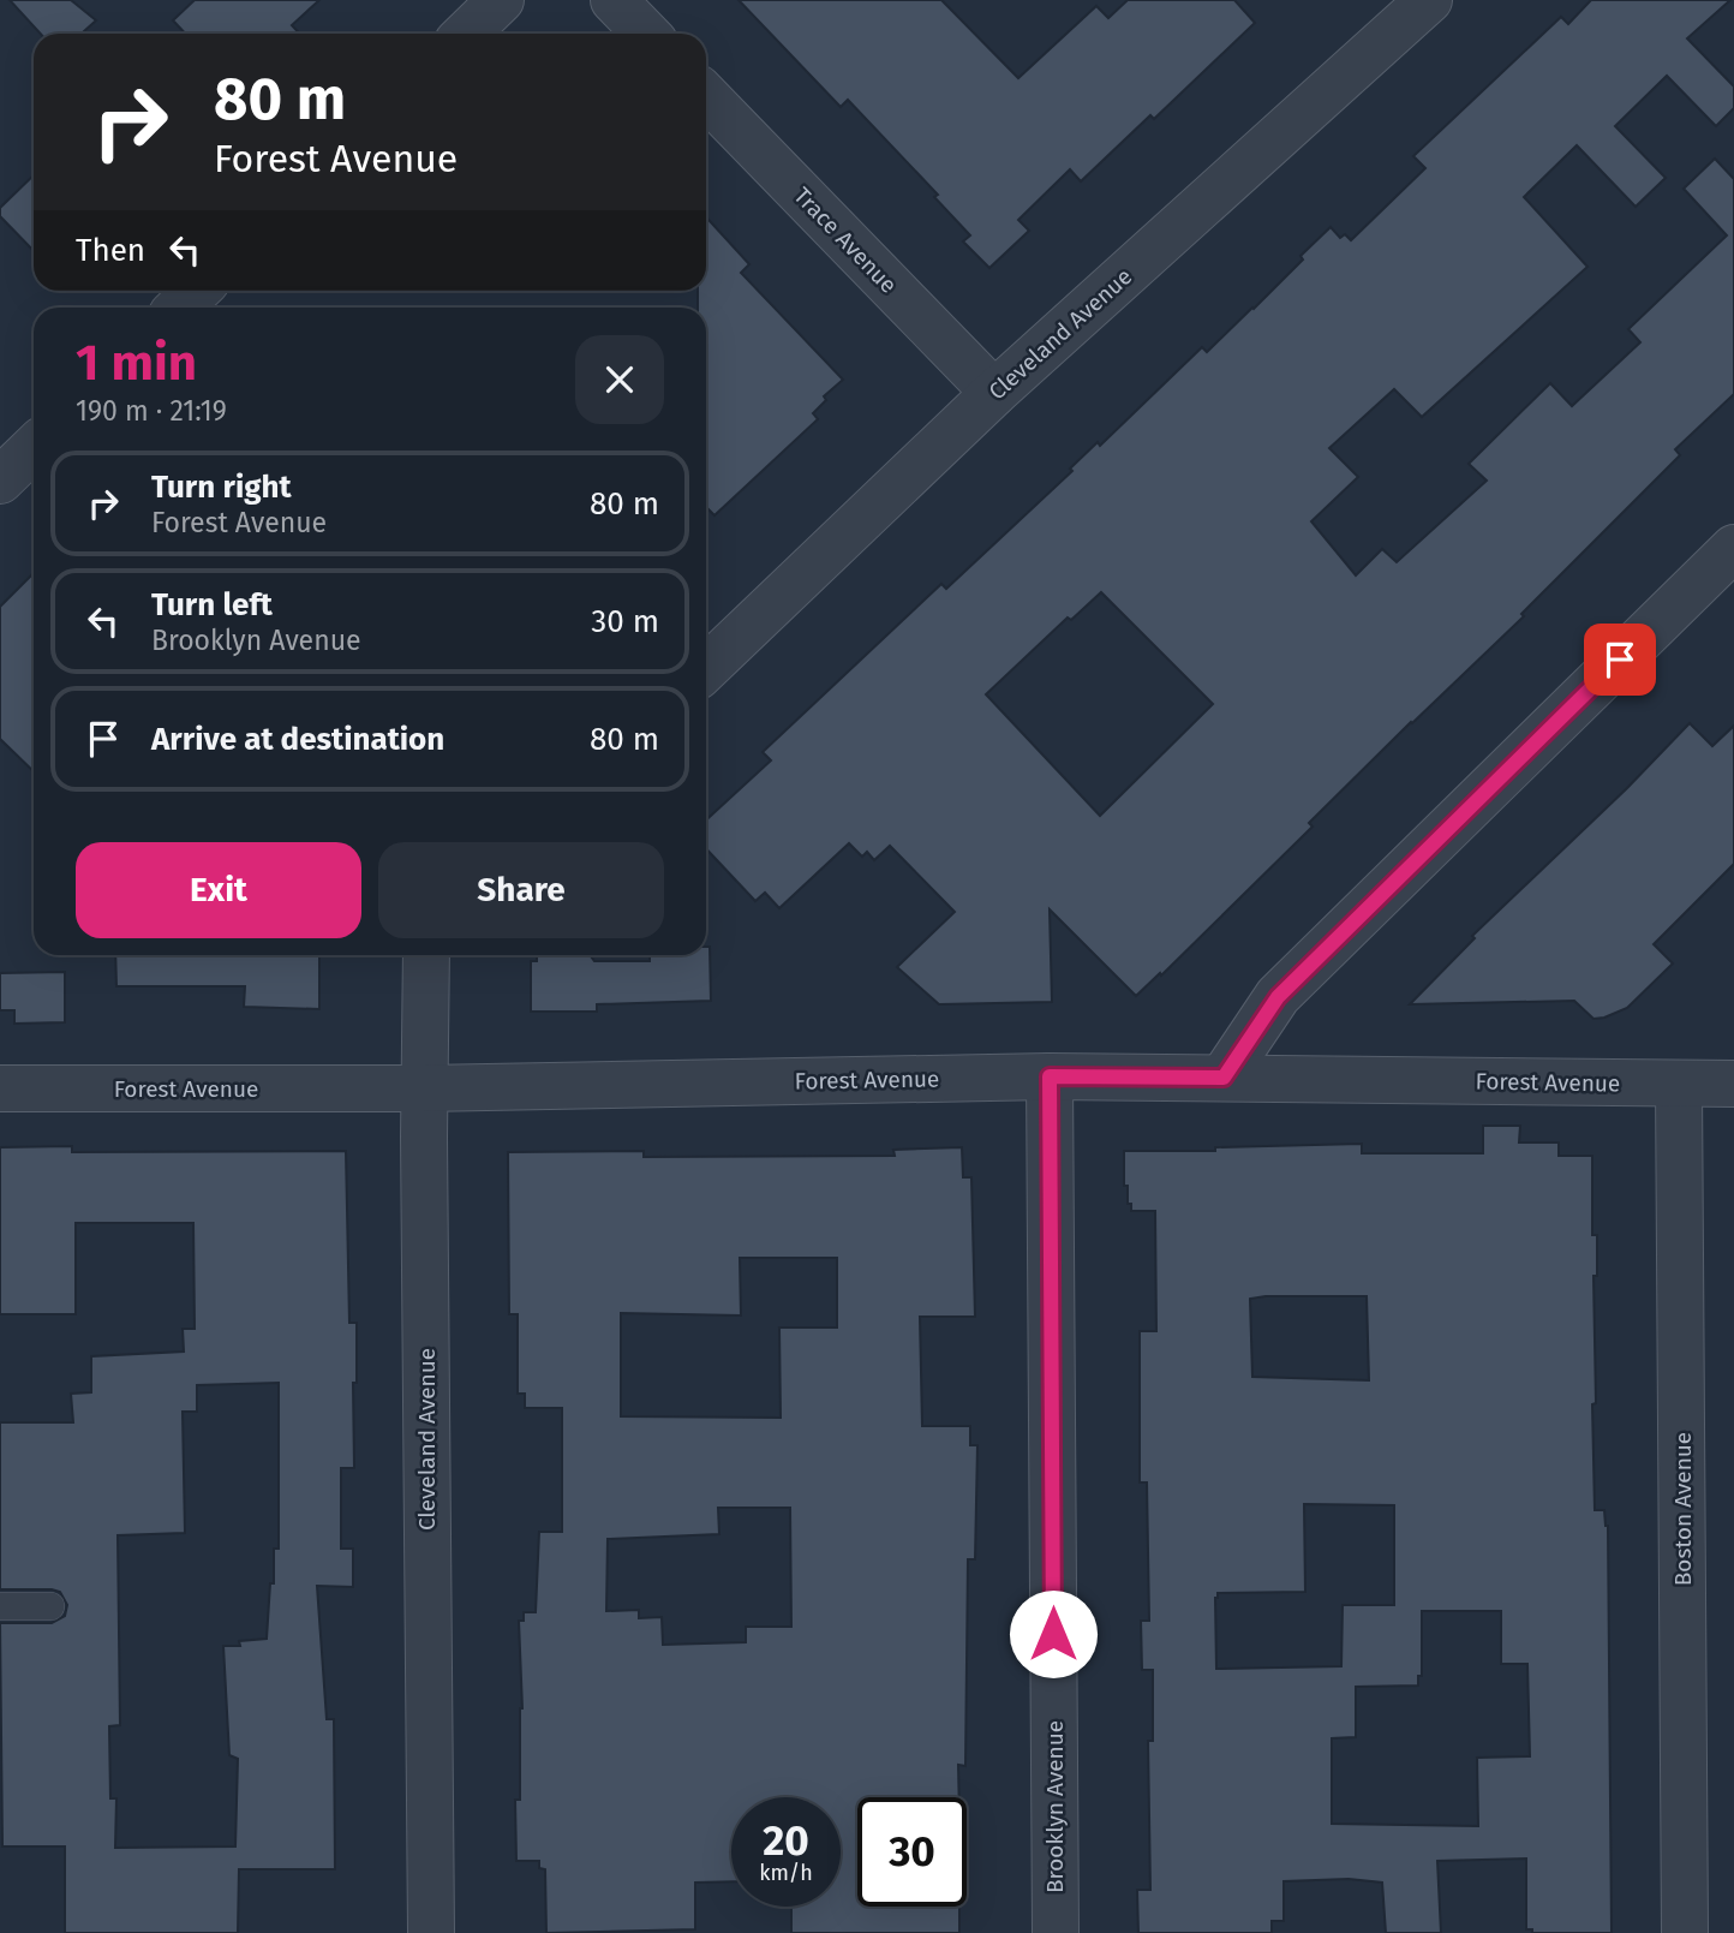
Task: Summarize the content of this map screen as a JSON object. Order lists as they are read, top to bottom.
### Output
{
  "streets": {
    "street": [
      "Trace Avenue",
      "Cleveland Avenue",
      "Forest Avenue",
      "Boston Avenue",
      "Brooklyn Avenue"
    ]
  },
  "crossings": [
    ["Trace Avenue", "Cleveland Avenue"],
    ["Cleveland Avenue", "Forest Avenue"],
    ["Forest Avenue", "Boston Avenue"],
    ["Forest Avenue", "Brooklyn Avenue"]
  ],
  "page": {
    "turn": ["80 m", "Forest Avenue"],
    "then": "Then",
    "heading": ["1 min", "190 m · 21:19"],
    "list": [
      {
        "name": "Turn right",
        "note": "Forest Avenue",
        "value": "80 m"
      },
      {
        "name": "Turn left",
        "note": "Brooklyn Avenue",
        "value": "30 m"
      },
      {
        "name": "Arrive at destination",
        "value": "80 m"
      }
    ],
    "buttons": ["Exit", "Share"],
    "speed": "20 km/h",
    "limit": "30"
  }
}
